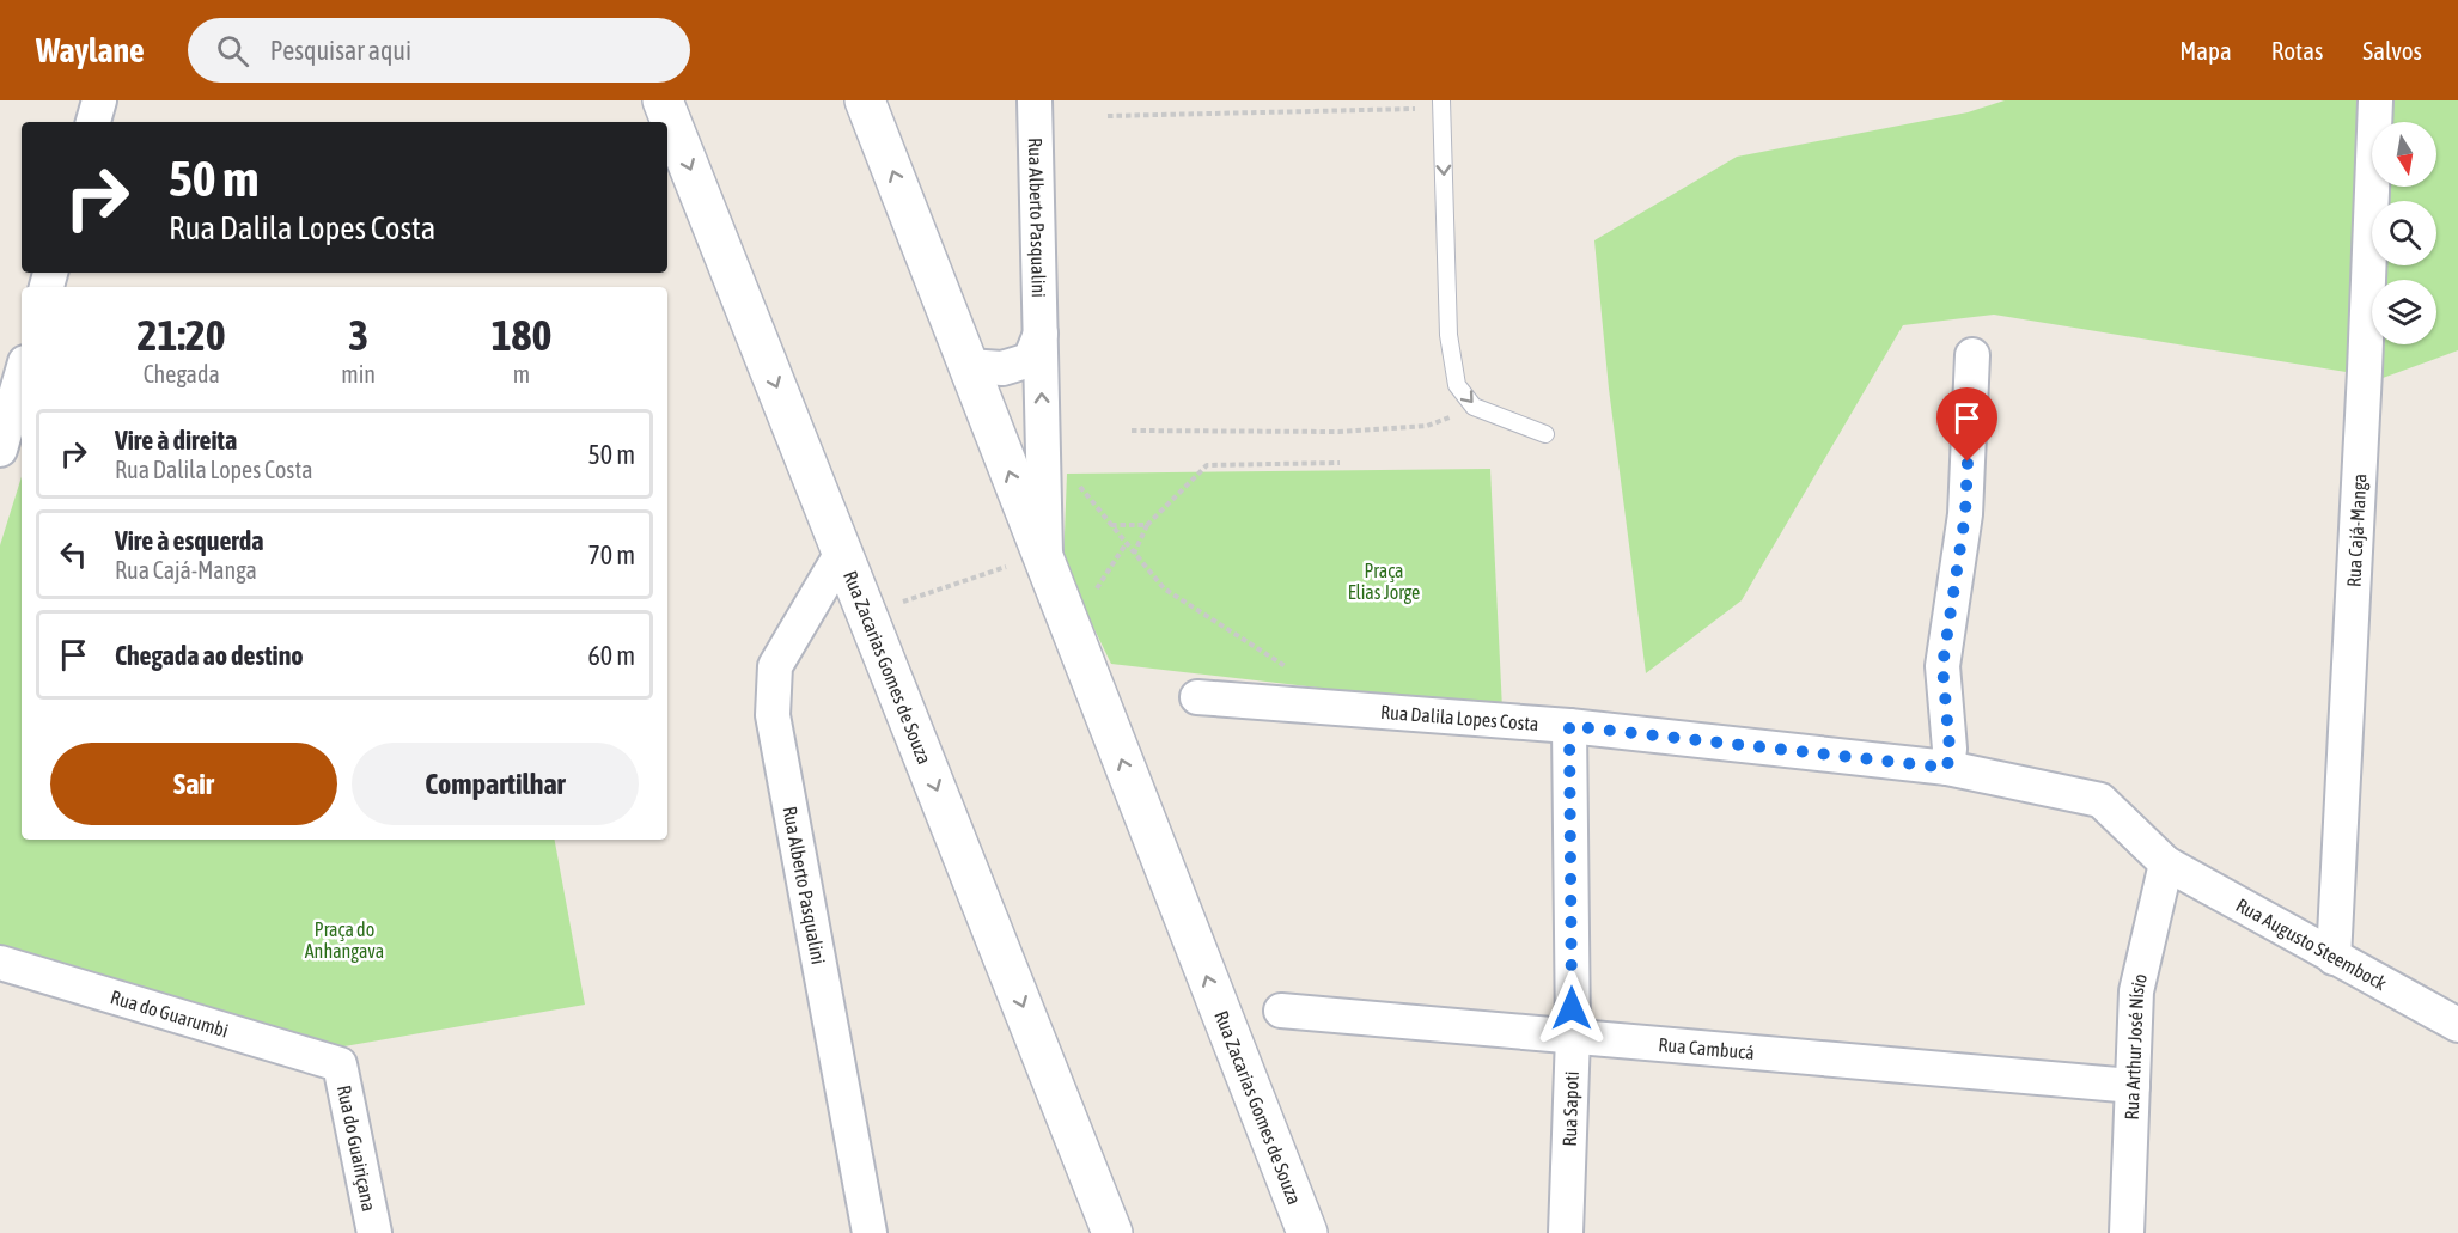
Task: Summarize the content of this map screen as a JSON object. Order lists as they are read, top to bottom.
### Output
{
  "streets": {
    "main road": ["Rua Zacarias Gomes de Souza"],
    "street": [
      "Rua Alberto Pasqualini",
      "Rua Cajá-Manga",
      "Rua Dalila Lopes Costa",
      "Rua Augusto Steembock",
      "Rua do Guarumbi",
      "Rua Arthur José Nísio",
      "Rua Cambucá",
      "Rua Sapoti",
      "Rua do Guairiçana"
    ]
  },
  "crossings": [
    ["Rua Alberto Pasqualini", "Rua Zacarias Gomes de Souza"],
    ["Rua Cajá-Manga", "Rua Augusto Steembock"],
    ["Rua Dalila Lopes Costa", "Rua Augusto Steembock"],
    ["Rua Dalila Lopes Costa", "Rua Arthur José Nísio"],
    ["Rua Dalila Lopes Costa", "Rua Sapoti"],
    ["Rua Augusto Steembock", "Rua Arthur José Nísio"],
    ["Rua do Guarumbi", "Rua do Guairiçana"],
    ["Rua Arthur José Nísio", "Rua Cambucá"],
    ["Rua Cambucá", "Rua Sapoti"]
  ],
  "parks": ["Praça Elias Jorge", "Praça do Anhangava"],
  "north": "bottom",
  "page": {
    "header": "Waylane",
    "search": "Pesquisar aqui",
    "nav": ["Mapa", "Rotas", "Salvos"],
    "turn": ["50 m", "Rua Dalila Lopes Costa"],
    "eta": [
      "21:20",
      "Chegada",
      "3",
      "min",
      "180",
      "m"
    ],
    "list": [
      {
        "name": "Vire à direita",
        "note": "Rua Dalila Lopes Costa",
        "value": "50 m"
      },
      {
        "name": "Vire à esquerda",
        "note": "Rua Cajá-Manga",
        "value": "70 m"
      },
      {
        "name": "Chegada ao destino",
        "value": "60 m"
      }
    ],
    "buttons": ["Sair", "Compartilhar"]
  }
}
